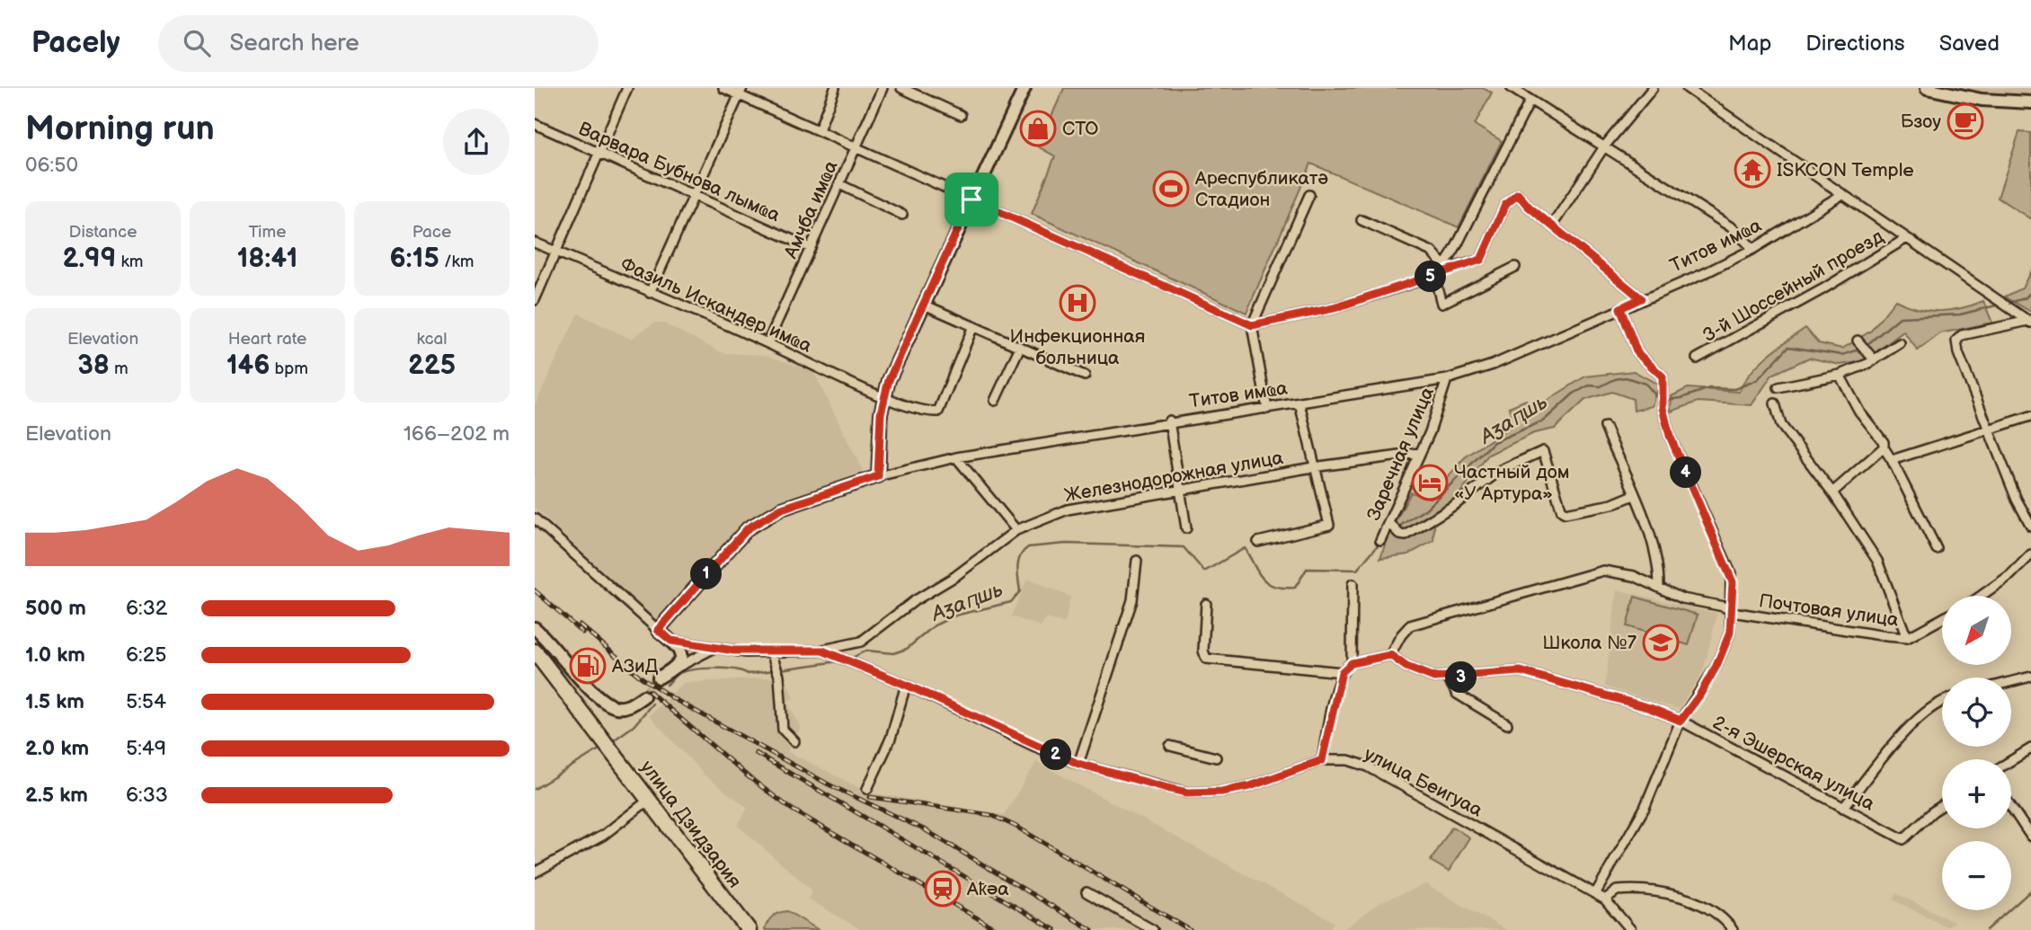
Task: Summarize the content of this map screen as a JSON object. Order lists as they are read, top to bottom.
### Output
{
  "streets": {
    "highway": ["улица Дзидзария"],
    "street": [
      "Варвара Бубнова лымҩа",
      "Амҷба имҩа",
      "Титов имҩа",
      "3-й Шоссейный проезд",
      "Фазиль Искандер имҩа",
      "Заречная улица",
      "Железнодорожная улица",
      "Почтовая улица",
      "2-я Эшерская улица",
      "улица Беигуаа"
    ]
  },
  "crossings": [
    ["Варвара Бубнова лымҩа", "Амҷба имҩа"],
    ["Амҷба имҩа", "Фазиль Искандер имҩа"],
    ["Титов имҩа", "Заречная улица"],
    ["Заречная улица", "Железнодорожная улица"],
    ["Железнодорожная улица", "улица Беигуаа"],
    ["Почтовая улица", "2-я Эшерская улица"]
  ],
  "water": ["Аӡаԥшь"],
  "places": {
    "cafe": ["Бзоу"],
    "shop": ["СТО"],
    "temple": ["ISKCON Temple"],
    "sports": ["Ареспубликатә Стадион"],
    "hospital": ["Инфекционная больница"],
    "hotel": ["Частный дом «У Артура»"],
    "school or university": ["Школа №7"],
    "fuel station": ["АЗиД"],
    "station": ["Аҟəа"]
  },
  "north": "bottom left",
  "page": {
    "header": "Pacely",
    "search": "Search here",
    "nav": ["Map", "Directions", "Saved"],
    "heading": ["Morning run", "06:50"],
    "stats": [
      ["Distance", "2.99 km"],
      ["Time", "18:41"],
      ["Pace", "6:15 /km"],
      ["Elevation", "38 m"],
      ["Heart rate", "146 bpm"],
      ["kcal", "225"]
    ],
    "pins": [
      "5",
      "4",
      "1",
      "3",
      "2"
    ],
    "chart": ["Elevation", "166–202 m"],
    "list": [
      {
        "name": "500 m",
        "note": "6:32"
      },
      {
        "name": "1.0 km",
        "note": "6:25"
      },
      {
        "name": "1.5 km",
        "note": "5:54"
      },
      {
        "name": "2.0 km",
        "note": "5:49"
      },
      {
        "name": "2.5 km",
        "note": "6:33"
      }
    ],
    "map_buttons": ["+", "−"]
  }
}
